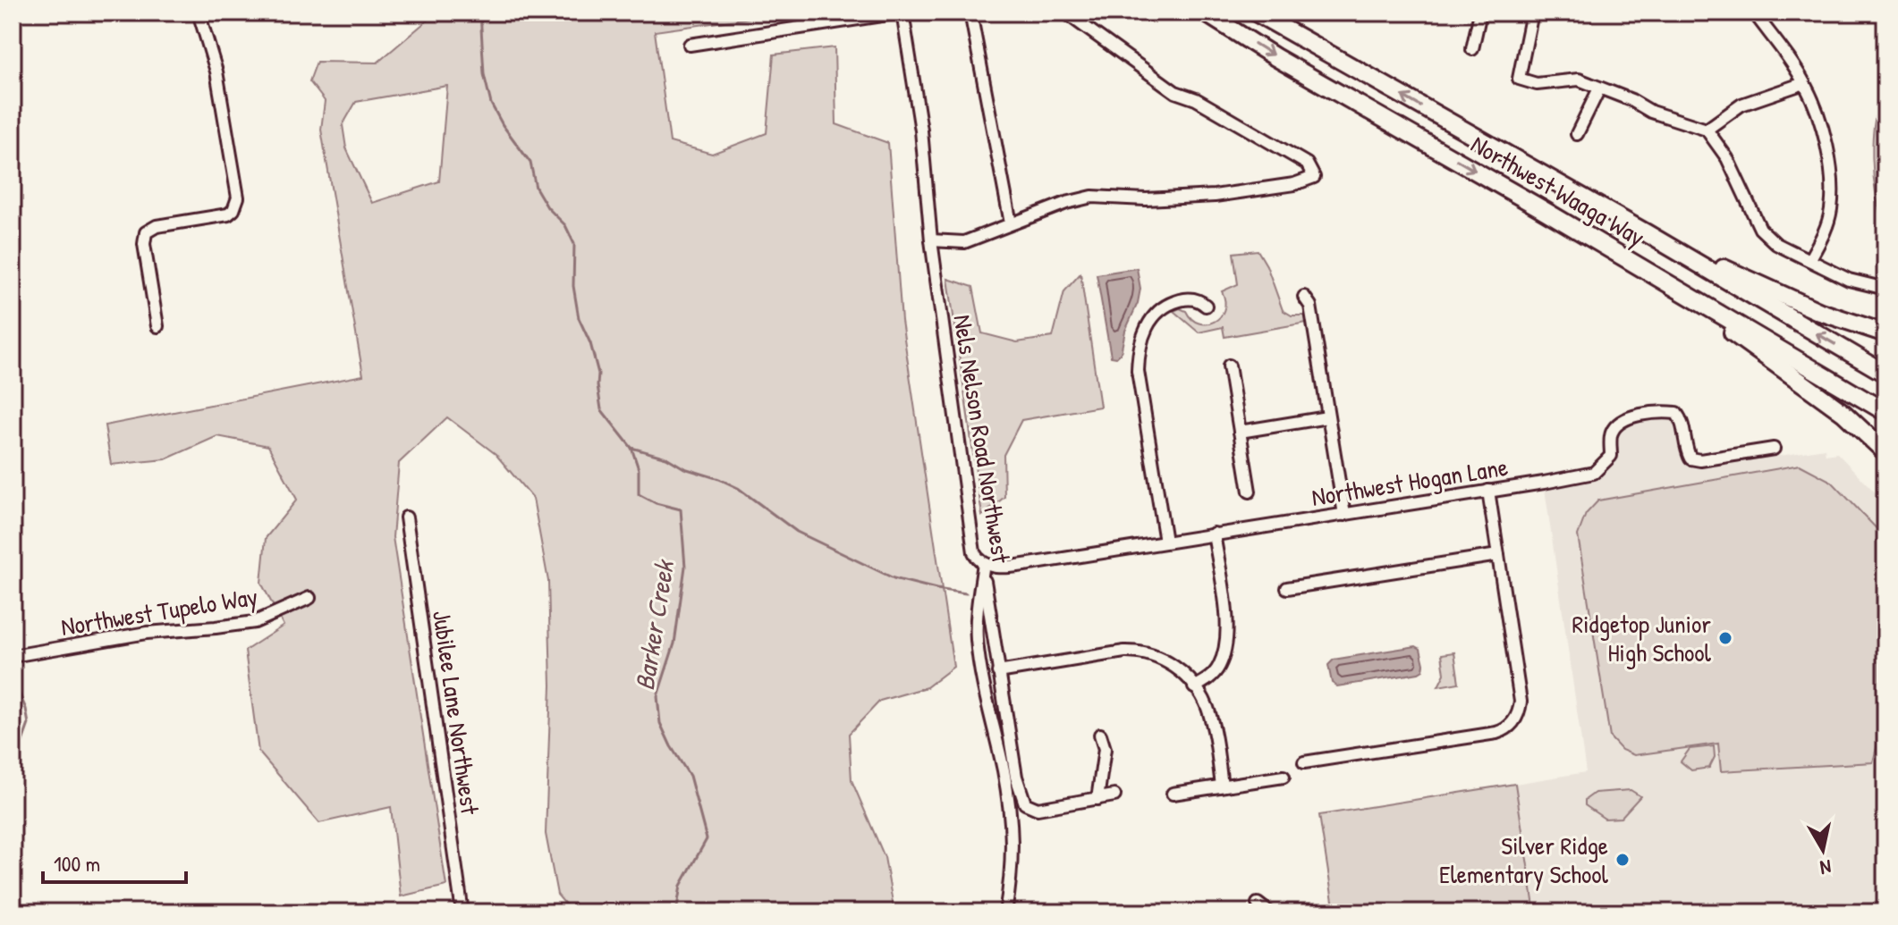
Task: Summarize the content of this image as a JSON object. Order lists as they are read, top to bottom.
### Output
{
  "streets": {
    "highway": ["Northwest Waaga Way"],
    "street": [
      "Nels Nelson Road Northwest",
      "Northwest Hogan Lane",
      "Northwest Tupelo Way",
      "Jubilee Lane Northwest"
    ]
  },
  "crossings": [
    ["Nels Nelson Road Northwest", "Northwest Hogan Lane"]
  ],
  "water": ["Barker Creek"],
  "places": ["Ridgetop Junior High School", "Silver Ridge Elementary School"],
  "scale_bar": "100 m",
  "north": "bottom"
}
